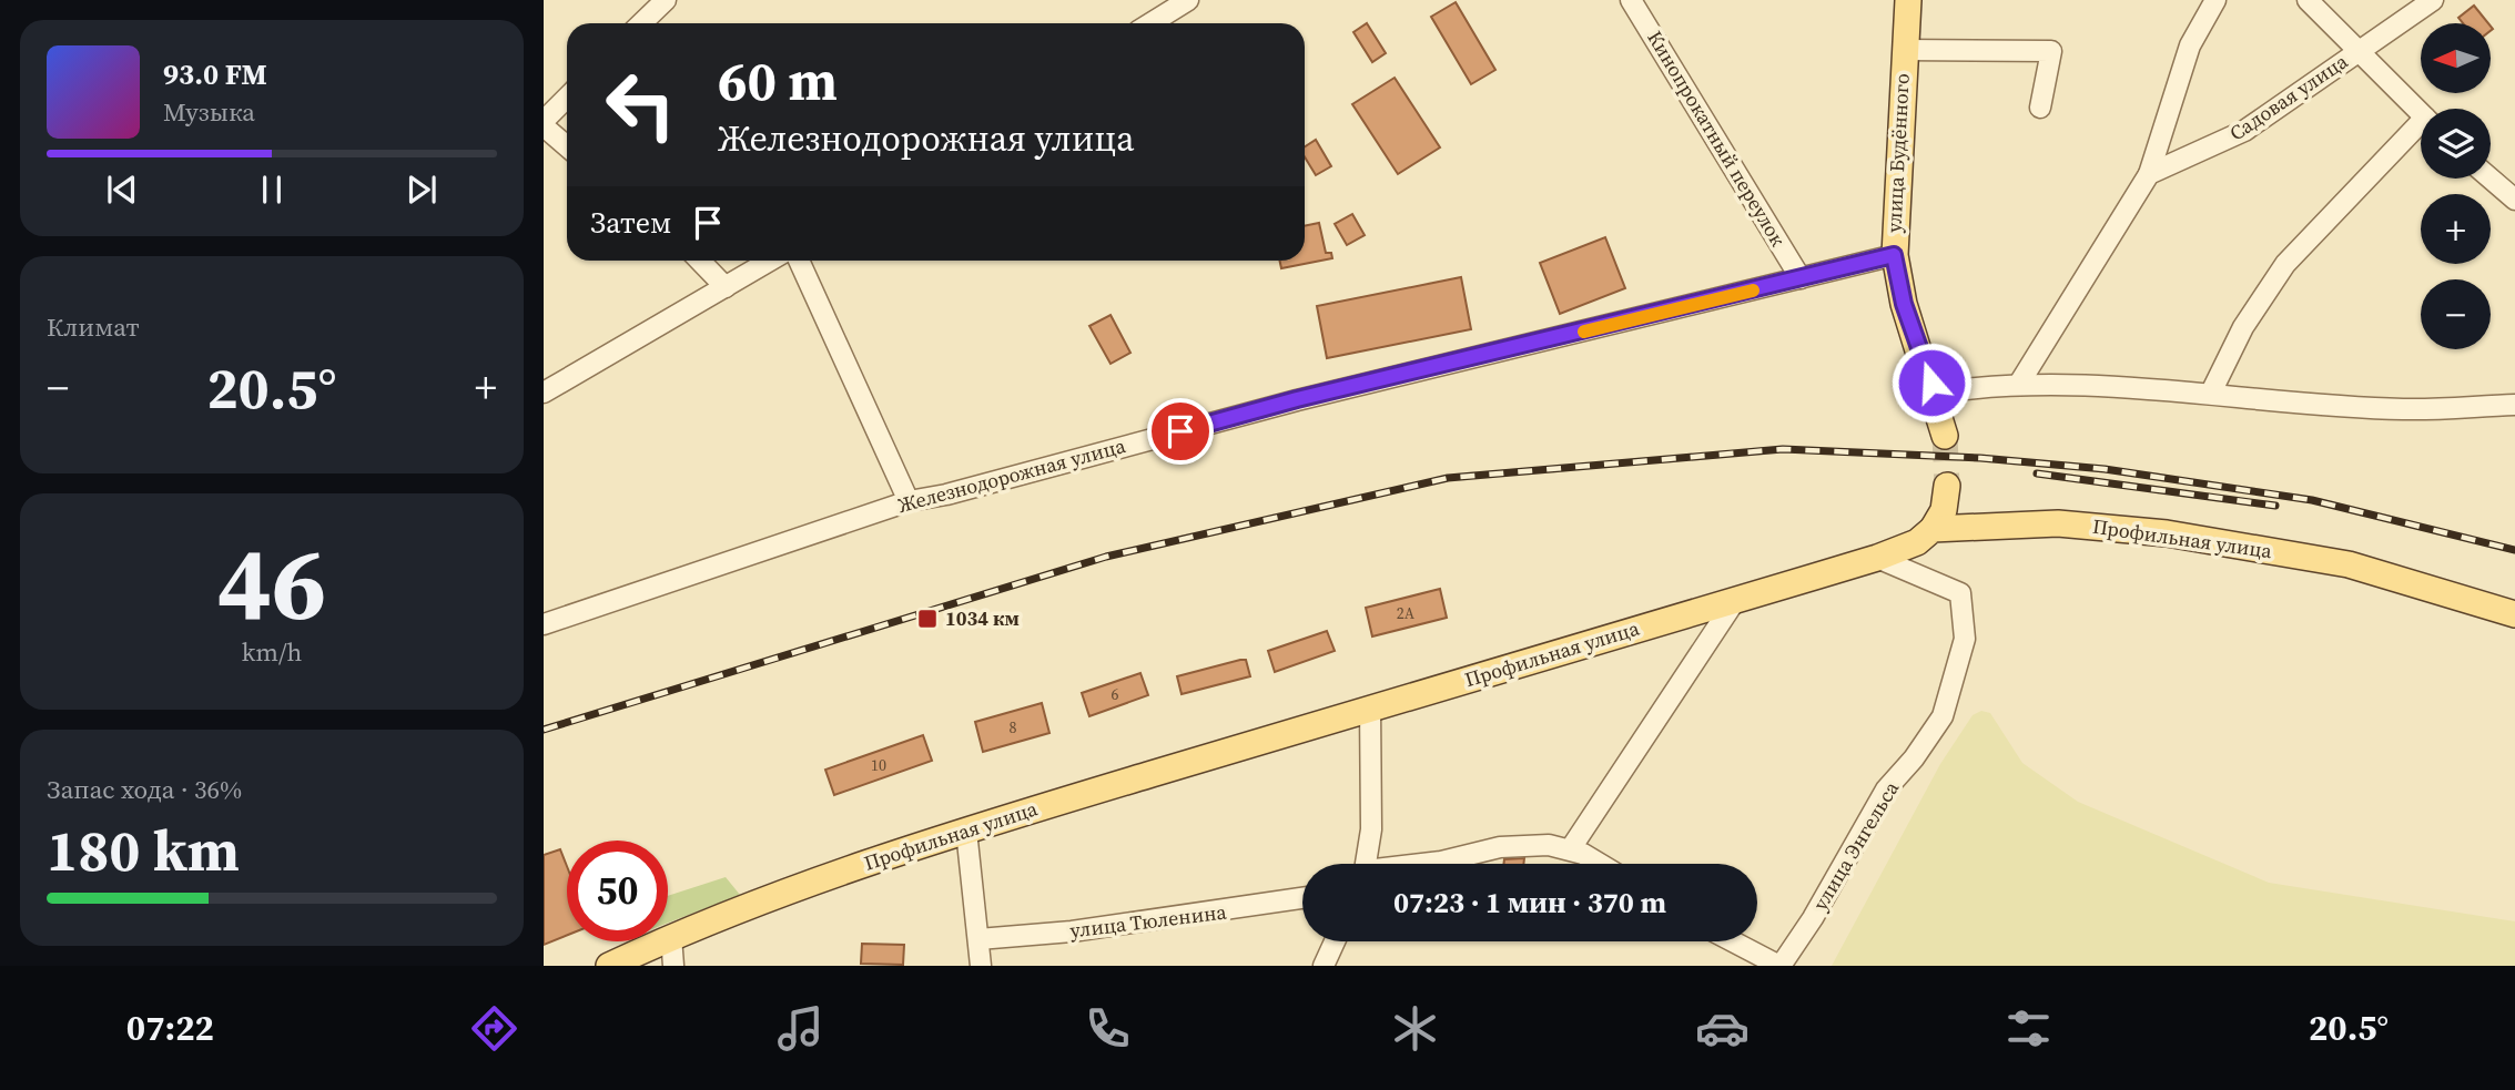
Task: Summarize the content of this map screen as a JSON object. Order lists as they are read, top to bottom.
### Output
{
  "streets": {
    "main road": ["улица Будённого", "Профильная улица"],
    "street": [
      "Садовая улица",
      "Кинопрокатный переулок",
      "Железнодорожная улица",
      "улица Энгельса",
      "улица Тюленина"
    ]
  },
  "crossings": [
    ["Кинопрокатный переулок", "Железнодорожная улица"],
    ["улица Будённого", "Железнодорожная улица"],
    ["Профильная улица", "улица Энгельса"]
  ],
  "places": {
    "transit": ["1034 км"]
  },
  "house_numbers": [
    "2А",
    "6",
    "8",
    "10"
  ],
  "north": "left",
  "page": {
    "map_buttons": ["+", "−"],
    "turn": ["60 m", "Железнодорожная улица"],
    "song": ["93.0 FM", "Музыка"],
    "then": "Затем",
    "tile": [
      "Климат",
      ["46", "km/h"],
      ["Запас хода · 36%", "180 km"]
    ],
    "heat": ["−", "20.5°", "+"],
    "limit": "50",
    "trip": "07:23 · 1 мин · 370 m",
    "tabs": ["07:22", "20.5°"]
  }
}
